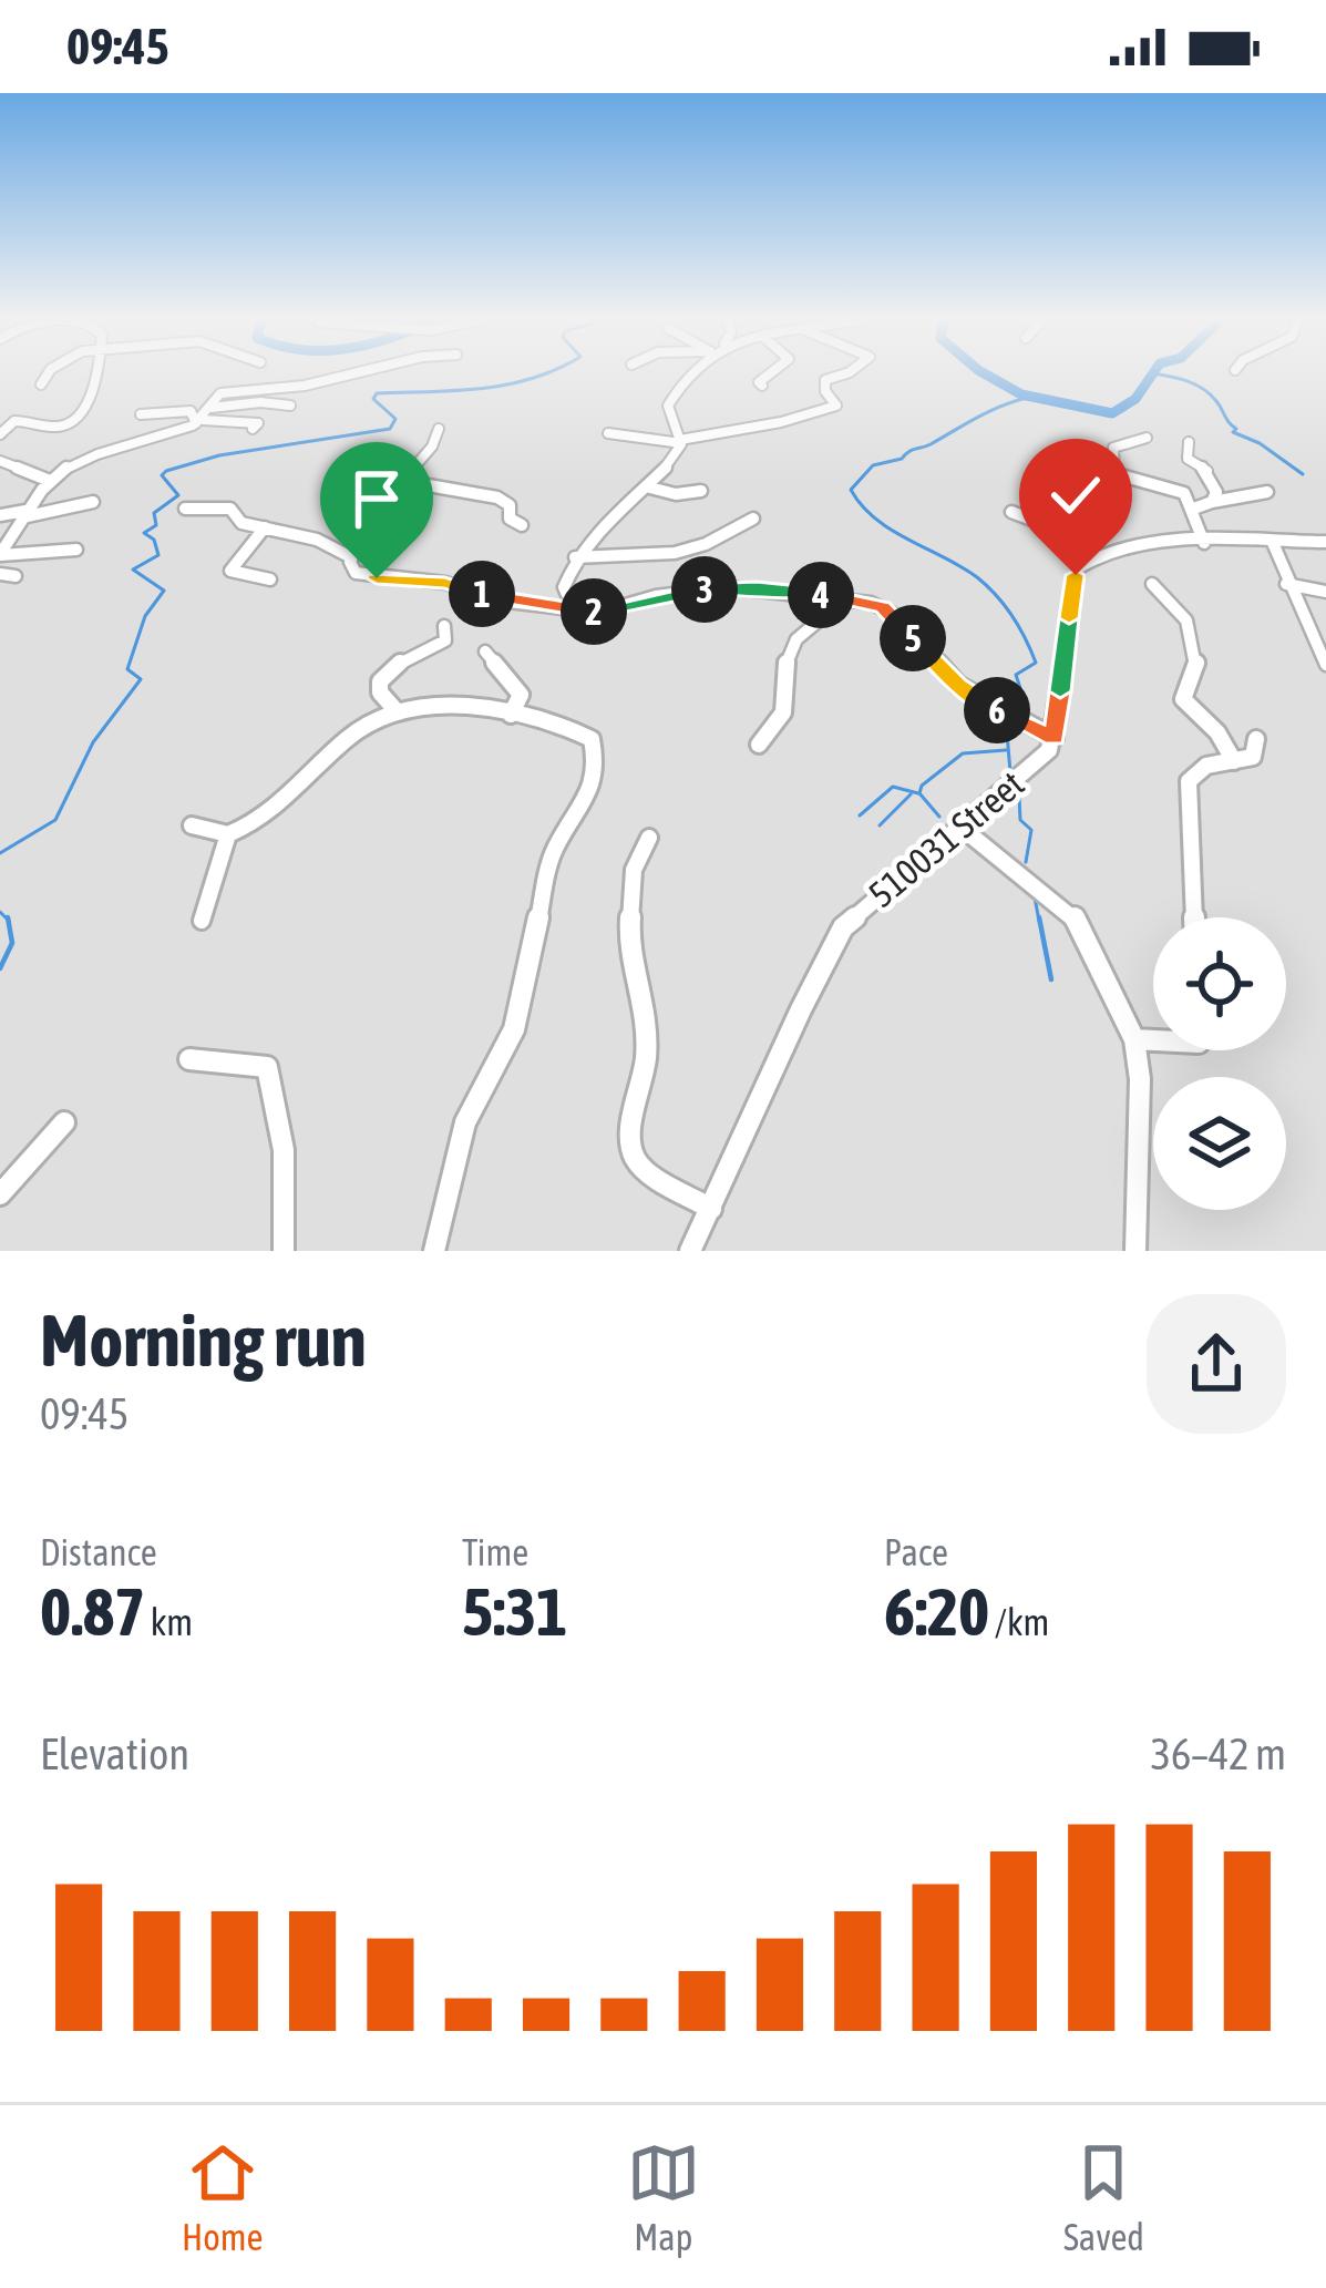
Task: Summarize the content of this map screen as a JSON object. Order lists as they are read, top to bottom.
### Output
{
  "streets": {
    "street": ["510031 Street"]
  },
  "page": {
    "status": "09:45",
    "pins": [
      "3",
      "1",
      "4",
      "2",
      "5",
      "6"
    ],
    "heading": ["Morning run", "09:45"],
    "stats": [
      ["Distance", "0.87 km"],
      ["Time", "5:31"],
      ["Pace", "6:20 /km"]
    ],
    "chart": ["Elevation", "36–42 m"],
    "tabs": ["Home", "Map", "Saved"]
  }
}
